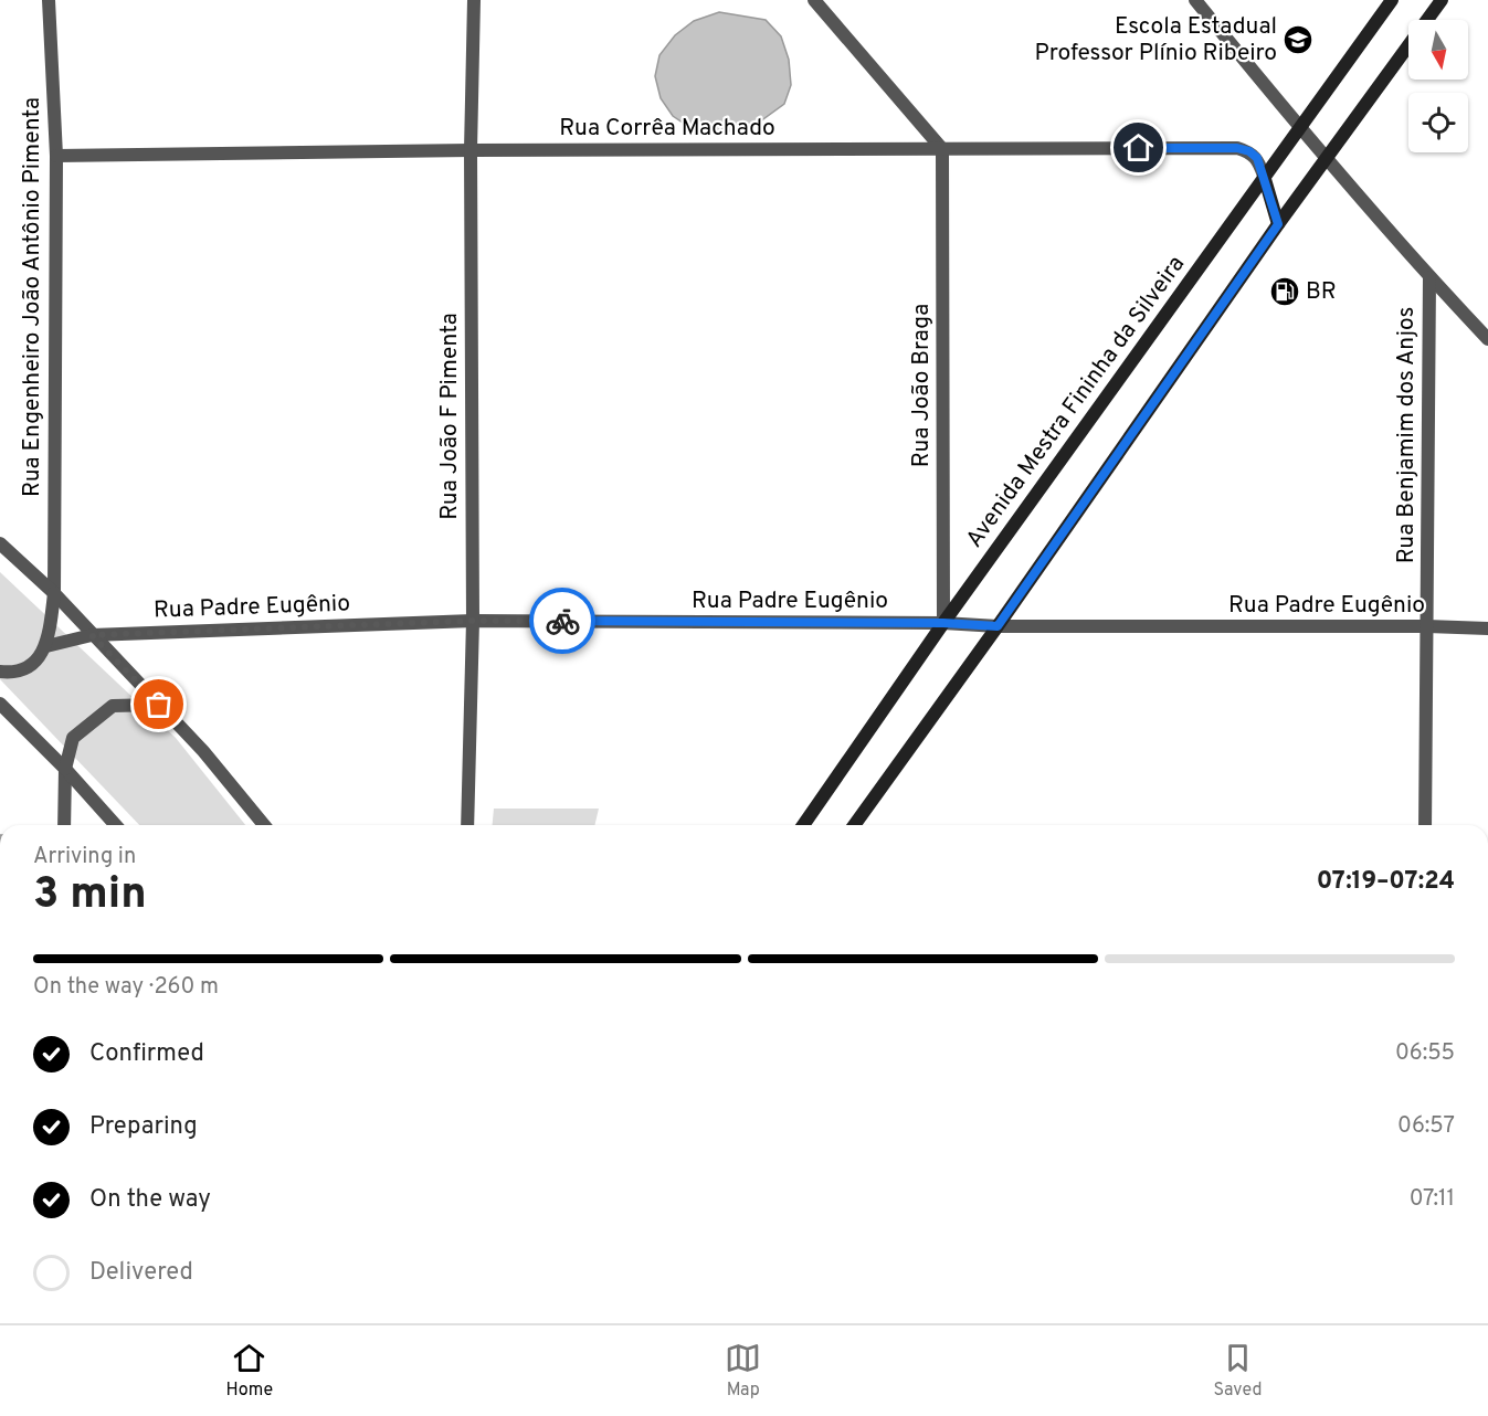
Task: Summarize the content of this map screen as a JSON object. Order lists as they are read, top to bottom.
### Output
{
  "streets": {
    "main road": ["Avenida Mestra Fininha da Silveira"],
    "street": [
      "Rua Corrêa Machado",
      "Rua Engenheiro João Antônio Pimenta",
      "Rua João Braga",
      "Rua João F Pimenta",
      "Rua Benjamim dos Anjos",
      "Rua Padre Eugênio"
    ]
  },
  "crossings": [
    ["Rua Corrêa Machado", "Rua Engenheiro João Antônio Pimenta"],
    ["Rua Corrêa Machado", "Rua João Braga"],
    ["Rua Corrêa Machado", "Avenida Mestra Fininha da Silveira"],
    ["Rua Corrêa Machado", "Rua João F Pimenta"],
    ["Rua Engenheiro João Antônio Pimenta", "Rua Padre Eugênio"],
    ["Rua João Braga", "Avenida Mestra Fininha da Silveira"],
    ["Rua João Braga", "Rua Padre Eugênio"],
    ["Avenida Mestra Fininha da Silveira", "Rua Padre Eugênio"],
    ["Rua João F Pimenta", "Rua Padre Eugênio"],
    ["Rua Benjamim dos Anjos", "Rua Padre Eugênio"]
  ],
  "places": {
    "school or university": ["Escola Estadual Professor Plínio Ribeiro"],
    "fuel station": ["BR"]
  },
  "north": "bottom",
  "page": {
    "heading": ["3 min", "Arriving in", "07:19–07:24"],
    "bar": "On the way · 260 m",
    "list": [
      ["Confirmed", "06:55"],
      ["Preparing", "06:57"],
      ["On the way", "07:11"],
      "Delivered"
    ],
    "tabs": ["Home", "Map", "Saved"]
  }
}
